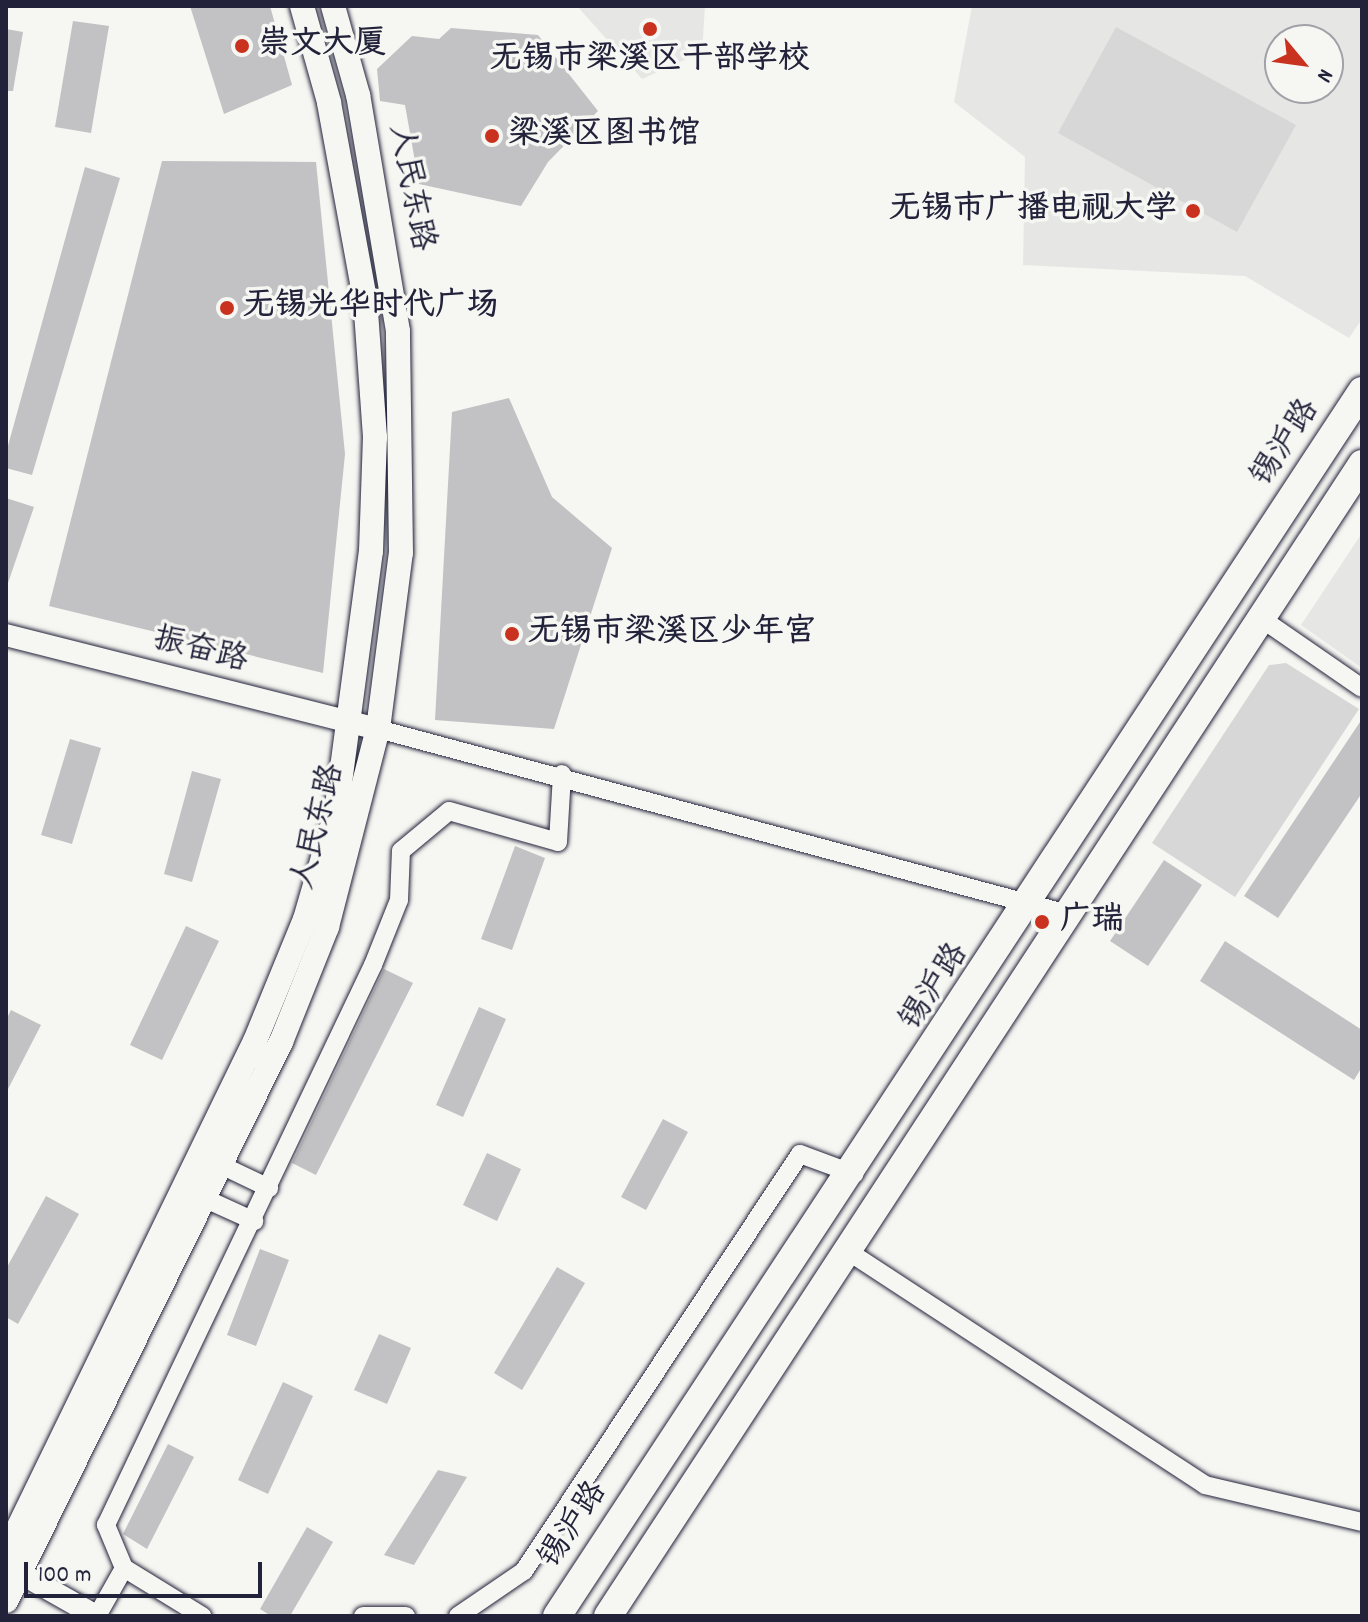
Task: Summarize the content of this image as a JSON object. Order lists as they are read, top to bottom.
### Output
{
  "streets": {
    "main road": ["人民东路", "锡沪路"],
    "street": ["振奋路"]
  },
  "crossings": [
    ["人民东路", "振奋路"]
  ],
  "places": [
    "无锡市梁溪区干部学校",
    "崇文大厦",
    "梁溪区图书馆",
    "无锡市广播电视大学",
    "无锡光华时代广场",
    "无锡市梁溪区少年宫",
    "广瑞"
  ],
  "scale_bar": "100 m",
  "north": "bottom right"
}
